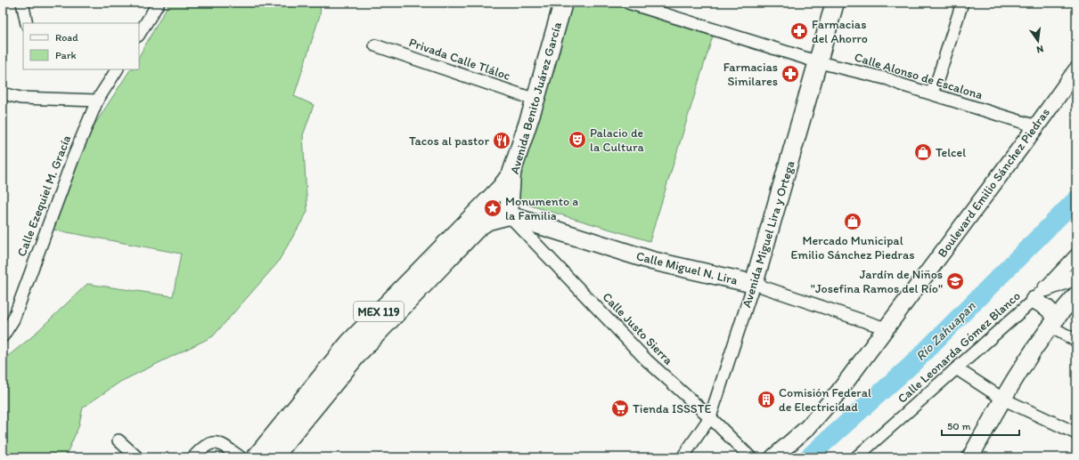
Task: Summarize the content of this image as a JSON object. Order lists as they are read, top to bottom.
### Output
{
  "streets": {
    "main road": [
      "Avenida Benito Juárez García",
      "Avenida Miguel Lira y Ortega",
      "Calle Miguel N. Lira",
      "MEX 119"
    ],
    "street": [
      "Privada Calle Tláloc",
      "Calle Alonso de Escalona",
      "Boulevard Emilio Sánchez Piedras",
      "Calle Ezequiel M. Gracía",
      "Calle Justo Sierra",
      "Calle Leonarda Gómez Blanco"
    ]
  },
  "crossings": [
    ["Privada Calle Tláloc", "Avenida Benito Juárez García"],
    ["Calle Alonso de Escalona", "Boulevard Emilio Sánchez Piedras"],
    ["Calle Alonso de Escalona", "Avenida Miguel Lira y Ortega"],
    ["Avenida Benito Juárez García", "Calle Miguel N. Lira"],
    ["Avenida Benito Juárez García", "MEX 119"],
    ["Avenida Benito Juárez García", "Calle Justo Sierra"],
    ["Boulevard Emilio Sánchez Piedras", "Calle Miguel N. Lira"],
    ["Avenida Miguel Lira y Ortega", "Calle Miguel N. Lira"],
    ["Avenida Miguel Lira y Ortega", "Calle Justo Sierra"],
    ["Calle Miguel N. Lira", "MEX 119"],
    ["Calle Miguel N. Lira", "Calle Justo Sierra"],
    ["MEX 119", "Calle Justo Sierra"]
  ],
  "water": ["Río Zahuapan"],
  "places": {
    "pharmacy": ["Farmacias del Ahorro", "Farmacias Similares"],
    "theatre": ["Palacio de la Cultura"],
    "restaurant": ["Tacos al pastor"],
    "shop": ["Telcel", "Mercado Municipal Emilio Sánchez Piedras"],
    "place": ["Monumento a la Familia"],
    "school or university": ["Jardín de Niños \"Josefina Ramos del Río\""],
    "building": ["Comisión Federal de Electricidad"],
    "supermarket": ["Tienda ISSSTE"]
  },
  "legend": ["Road", "Park"],
  "scale_bar": "50 m",
  "north": "bottom"
}
